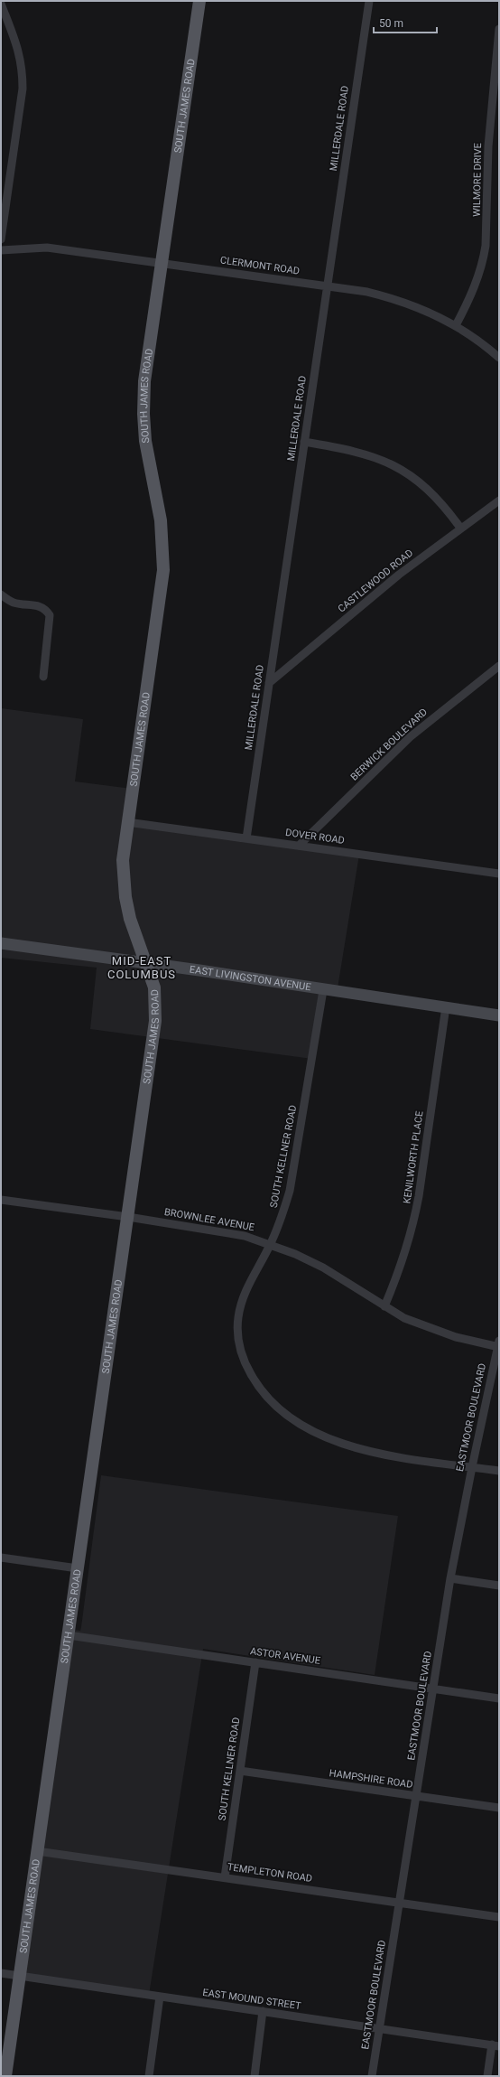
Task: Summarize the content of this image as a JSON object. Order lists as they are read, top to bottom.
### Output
{
  "streets": {
    "main road": ["SOUTH JAMES ROAD", "EAST LIVINGSTON AVENUE"],
    "street": [
      "MILLERDALE ROAD",
      "WILMORE DRIVE",
      "CLERMONT ROAD",
      "CASTLEWOOD ROAD",
      "BERWICK BOULEVARD",
      "DOVER ROAD",
      "SOUTH KELLNER ROAD",
      "KENILWORTH PLACE",
      "BROWNLEE AVENUE",
      "EASTMOOR BOULEVARD",
      "ASTOR AVENUE",
      "HAMPSHIRE ROAD",
      "TEMPLETON ROAD",
      "EAST MOUND STREET"
    ]
  },
  "crossings": [
    ["SOUTH JAMES ROAD", "CLERMONT ROAD"],
    ["SOUTH JAMES ROAD", "DOVER ROAD"],
    ["SOUTH JAMES ROAD", "EAST LIVINGSTON AVENUE"],
    ["SOUTH JAMES ROAD", "BROWNLEE AVENUE"],
    ["SOUTH JAMES ROAD", "ASTOR AVENUE"],
    ["SOUTH JAMES ROAD", "TEMPLETON ROAD"],
    ["SOUTH JAMES ROAD", "EAST MOUND STREET"],
    ["MILLERDALE ROAD", "CLERMONT ROAD"],
    ["MILLERDALE ROAD", "CASTLEWOOD ROAD"],
    ["MILLERDALE ROAD", "DOVER ROAD"],
    ["WILMORE DRIVE", "CLERMONT ROAD"],
    ["BERWICK BOULEVARD", "DOVER ROAD"],
    ["EAST LIVINGSTON AVENUE", "SOUTH KELLNER ROAD"],
    ["EAST LIVINGSTON AVENUE", "KENILWORTH PLACE"],
    ["SOUTH KELLNER ROAD", "BROWNLEE AVENUE"],
    ["SOUTH KELLNER ROAD", "EASTMOOR BOULEVARD"],
    ["SOUTH KELLNER ROAD", "ASTOR AVENUE"],
    ["SOUTH KELLNER ROAD", "HAMPSHIRE ROAD"],
    ["SOUTH KELLNER ROAD", "TEMPLETON ROAD"],
    ["KENILWORTH PLACE", "BROWNLEE AVENUE"],
    ["BROWNLEE AVENUE", "EASTMOOR BOULEVARD"],
    ["EASTMOOR BOULEVARD", "ASTOR AVENUE"],
    ["EASTMOOR BOULEVARD", "HAMPSHIRE ROAD"],
    ["EASTMOOR BOULEVARD", "TEMPLETON ROAD"],
    ["EASTMOOR BOULEVARD", "EAST MOUND STREET"]
  ],
  "districts": ["MID-EAST COLUMBUS"],
  "scale_bar": "50 m"
}
